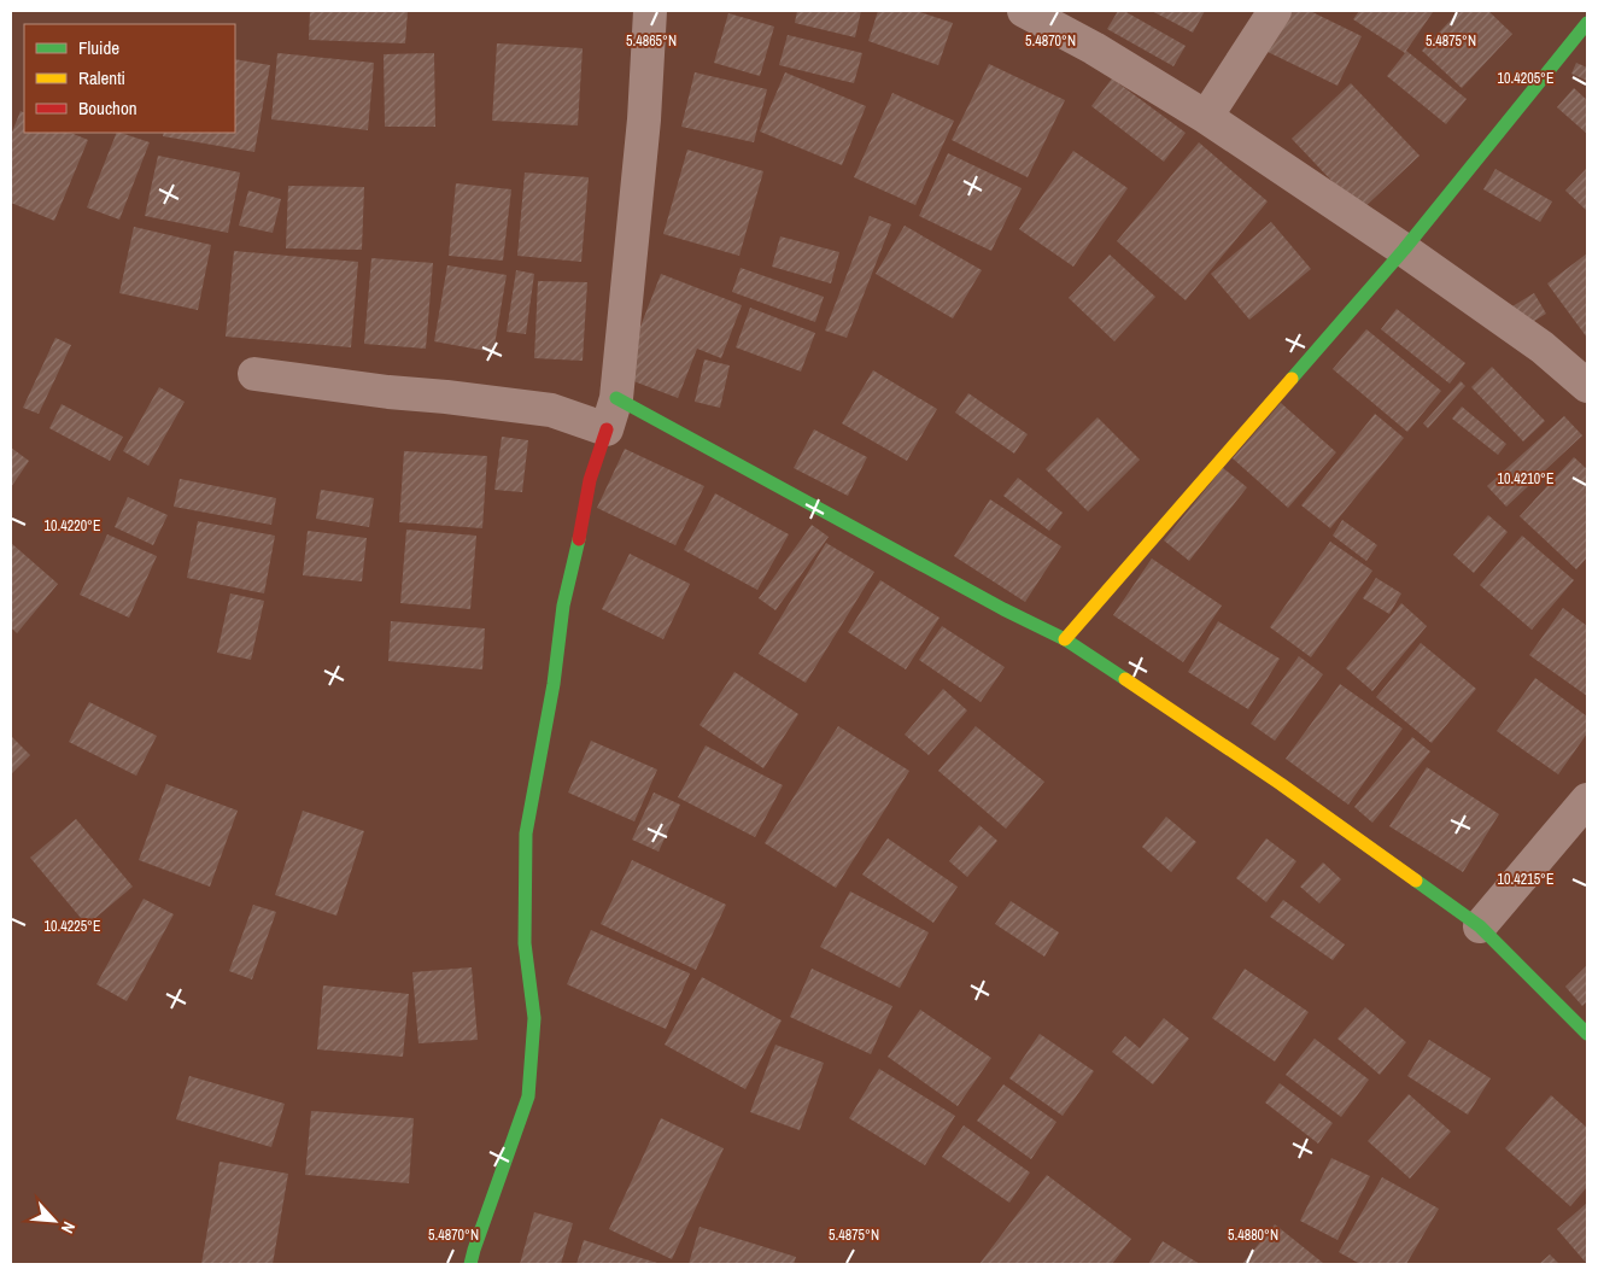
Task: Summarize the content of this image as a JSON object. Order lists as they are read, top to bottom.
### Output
{
  "legend": ["Fluide", "Ralenti", "Bouchon"],
  "north": "bottom right",
  "coordinates": [
    "5.4865°N",
    "5.4870°N",
    "5.4875°N",
    "10.4205°E",
    "10.4210°E",
    "10.4220°E",
    "10.4215°E",
    "10.4225°E",
    "5.4880°N"
  ]
}
